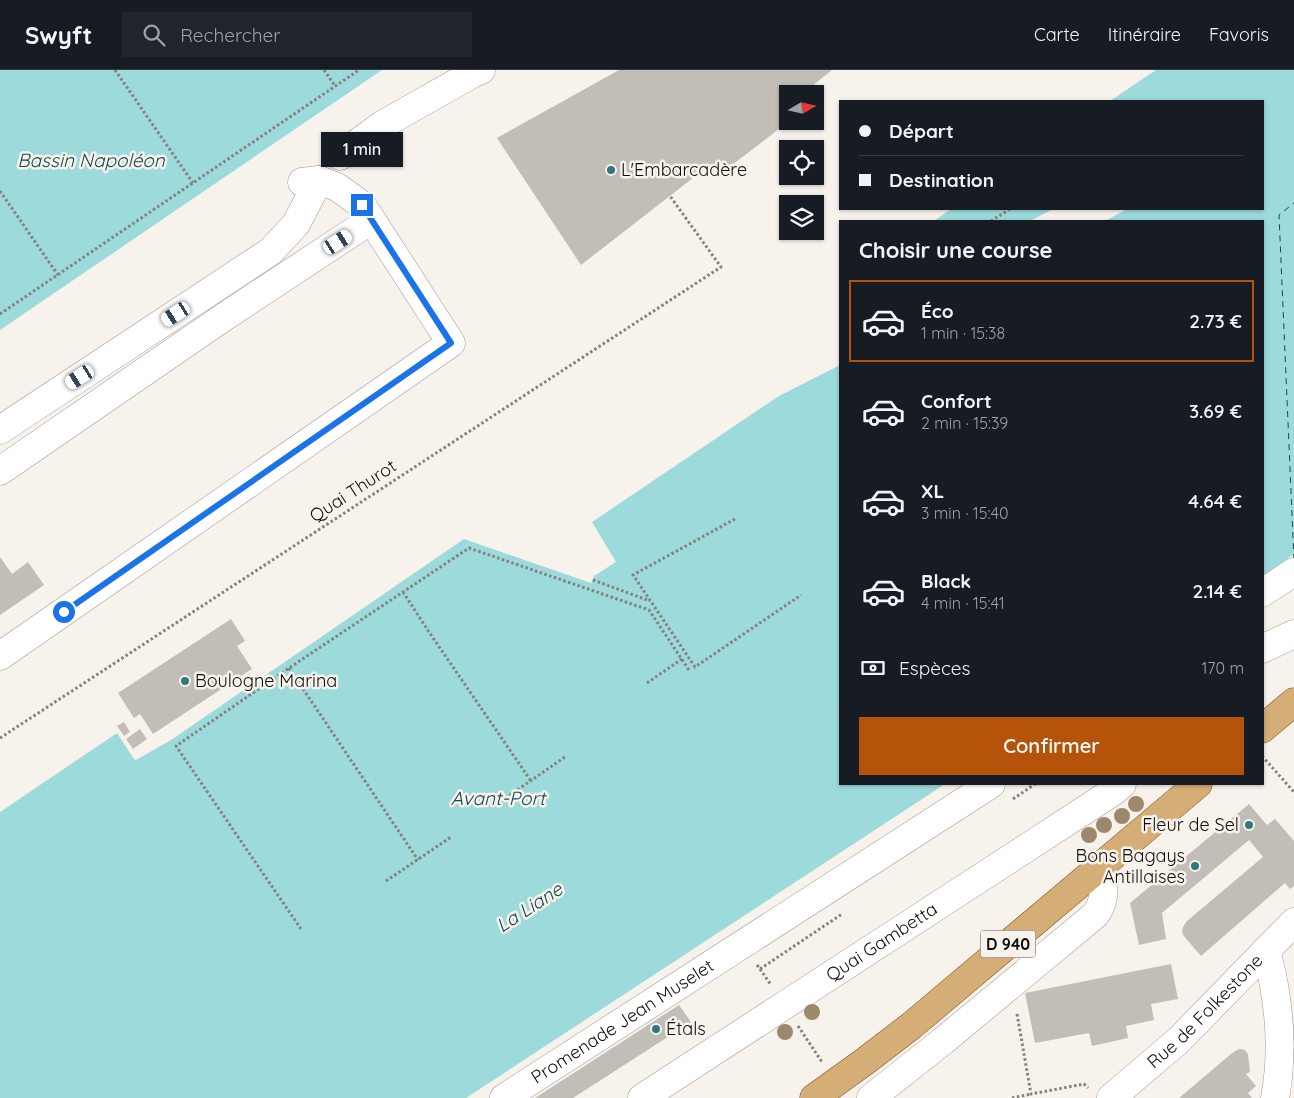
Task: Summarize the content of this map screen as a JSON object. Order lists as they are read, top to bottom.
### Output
{
  "streets": {
    "main road": ["D 940"],
    "street": ["Quai Gambetta", "Rue de Folkestone", "Promenade Jean Muselet"],
    "path": ["Quai Thurot"]
  },
  "water": ["Bassin Napoléon", "Avant-Port", "La Liane"],
  "places": [
    "L'Embarcadère",
    "Boulogne Marina",
    "Fleur de Sel",
    "Bons Bagays Antillaises",
    "Étals"
  ],
  "north": "right",
  "page": {
    "header": "Swyft",
    "search": "Rechercher",
    "nav": ["Carte", "Itinéraire", "Favoris"],
    "banner": ["Départ", "Destination"],
    "bubble": "1 min",
    "heading": "Choisir une course",
    "list": [
      {
        "name": "Éco",
        "note": "1 min · 15:38",
        "value": "2.73 €"
      },
      {
        "name": "Confort",
        "note": "2 min · 15:39",
        "value": "3.69 €"
      },
      {
        "name": "XL",
        "note": "3 min · 15:40",
        "value": "4.64 €"
      },
      {
        "name": "Black",
        "note": "4 min · 15:41",
        "value": "2.14 €"
      }
    ],
    "pay": ["Espèces", "170 m"],
    "buttons": "Confirmer"
  }
}
